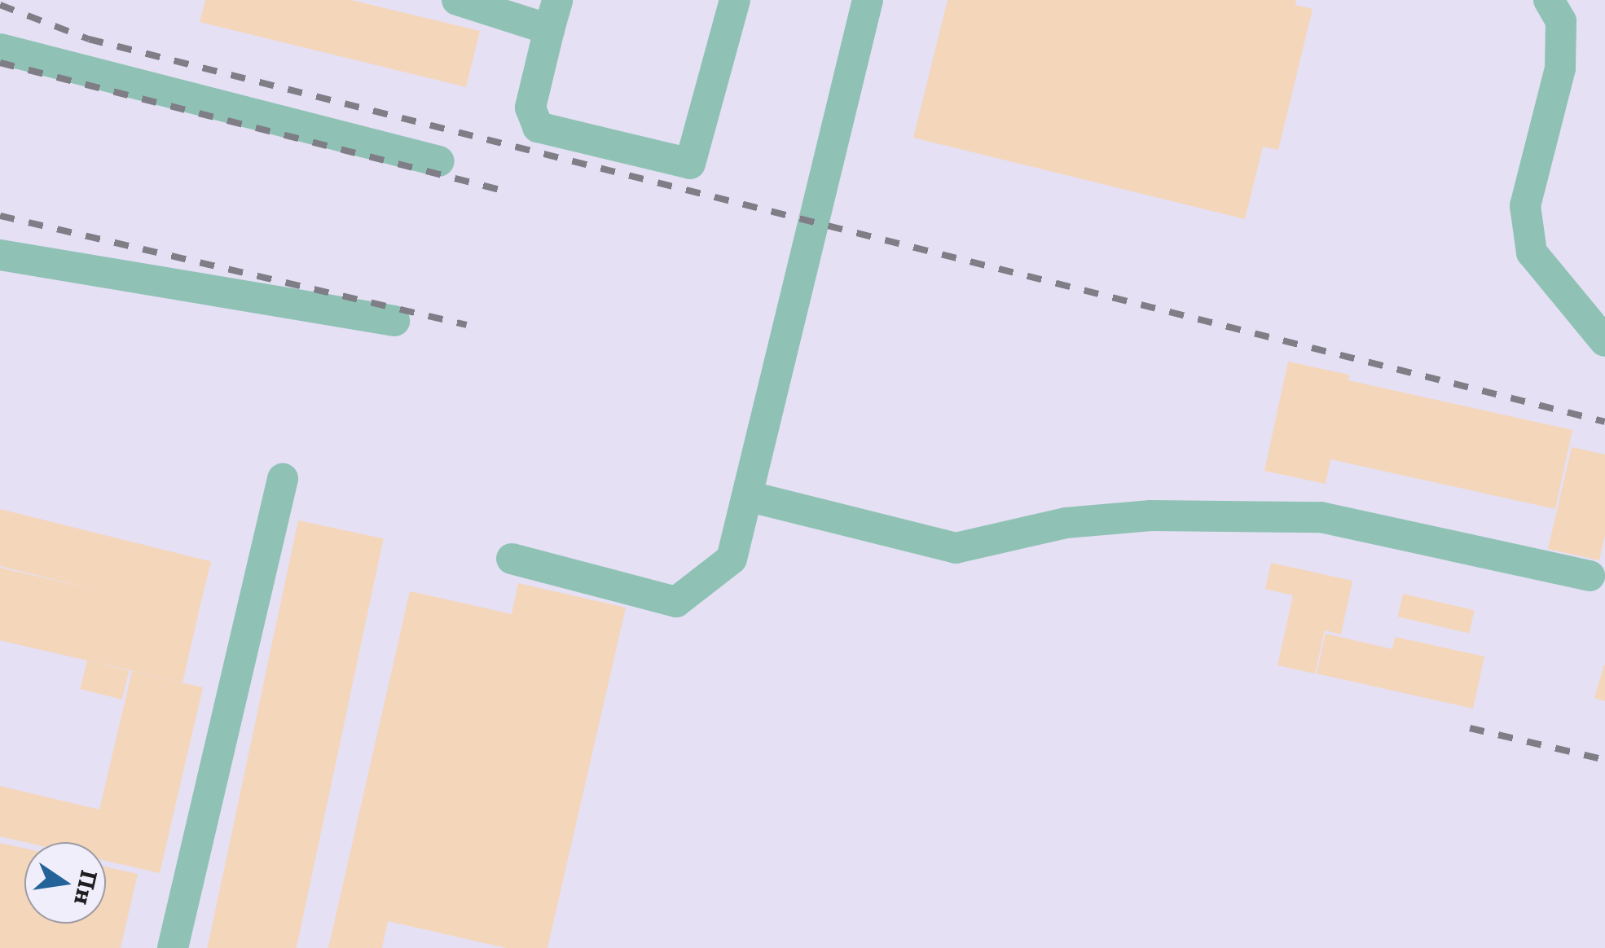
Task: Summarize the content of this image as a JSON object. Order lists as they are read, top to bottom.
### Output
{
  "north": "right"
}
